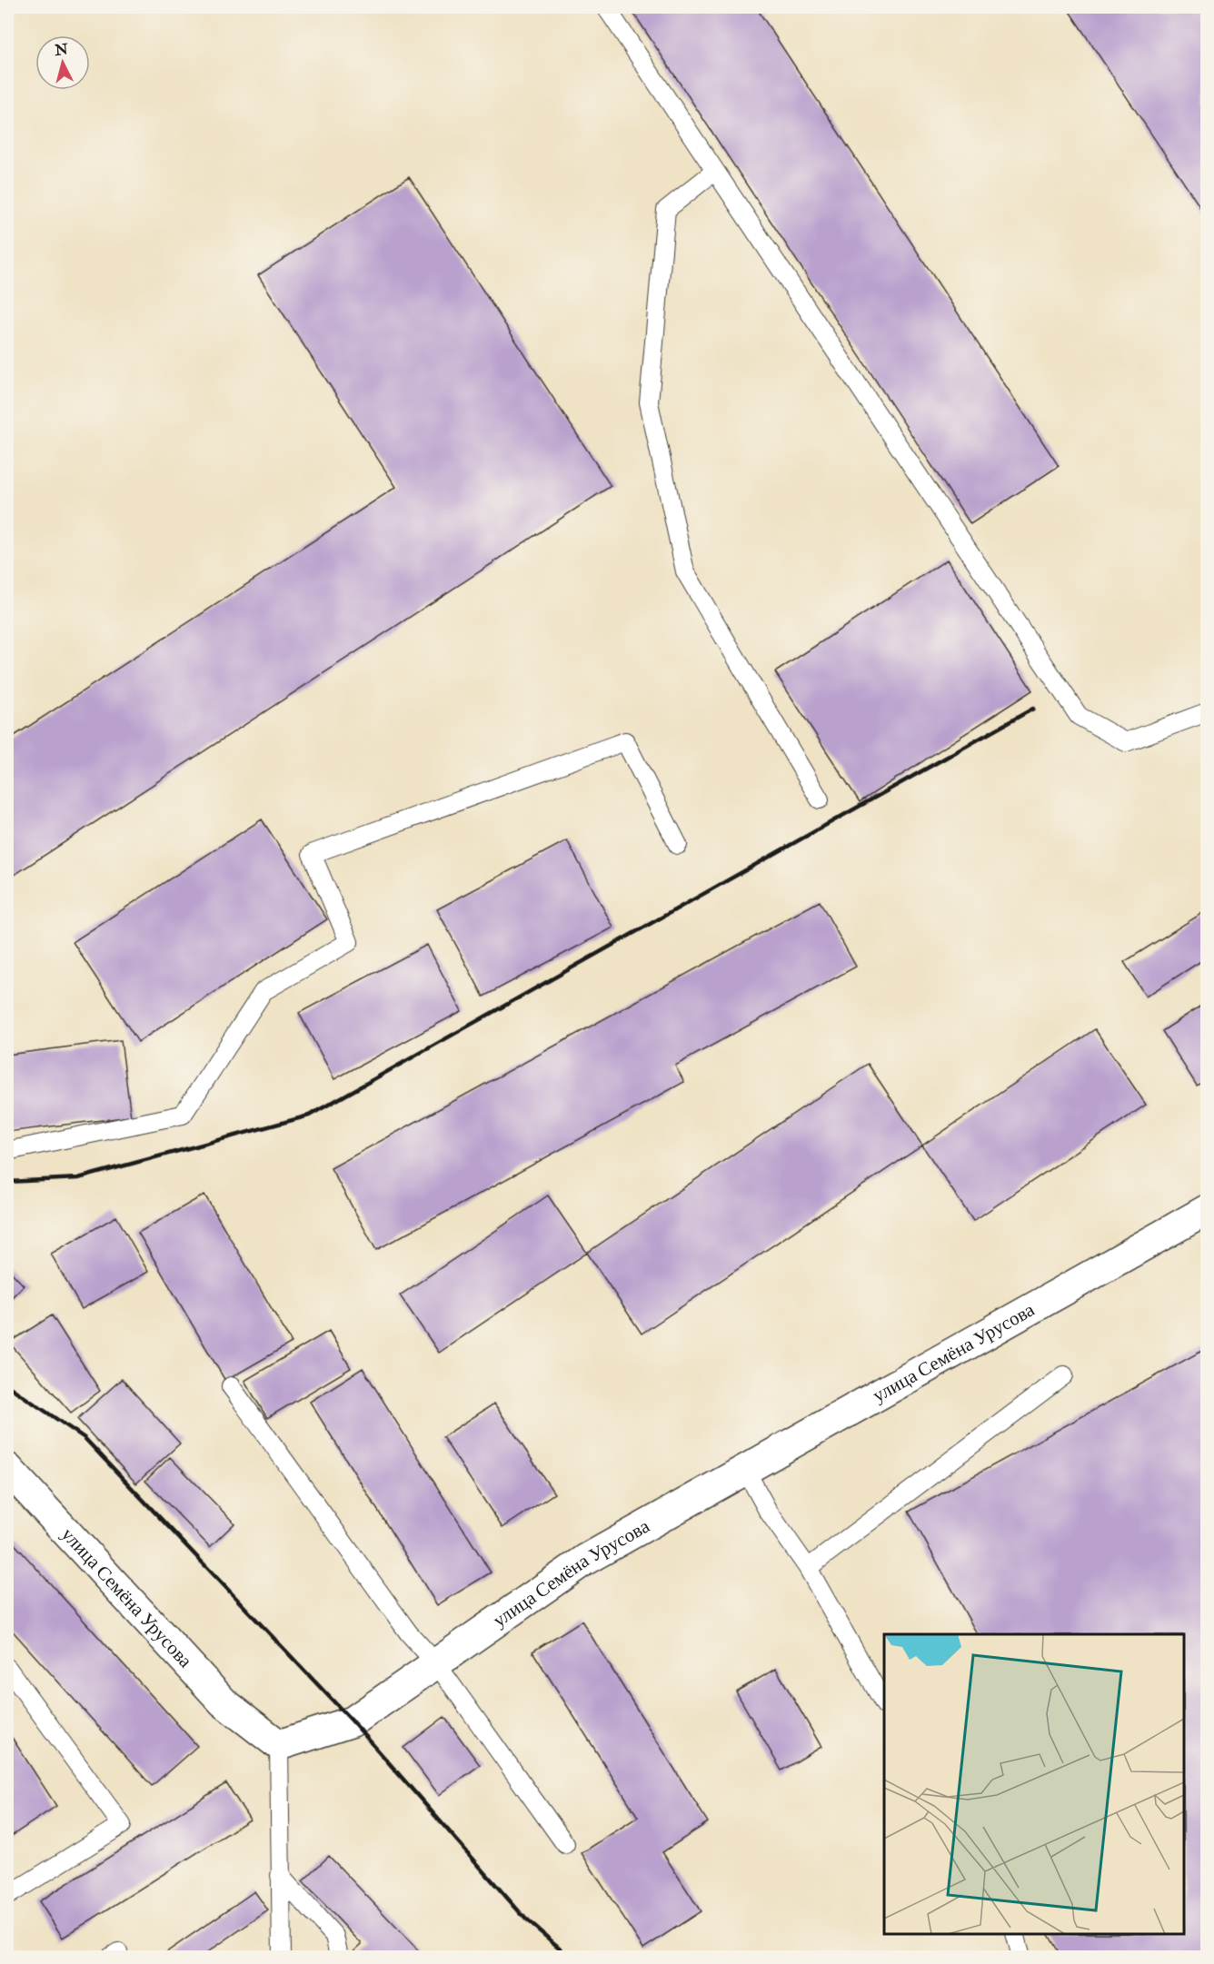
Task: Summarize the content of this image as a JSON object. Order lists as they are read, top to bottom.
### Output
{
  "streets": {
    "street": ["улица Семёна Урусова"]
  },
  "north": "top"
}
